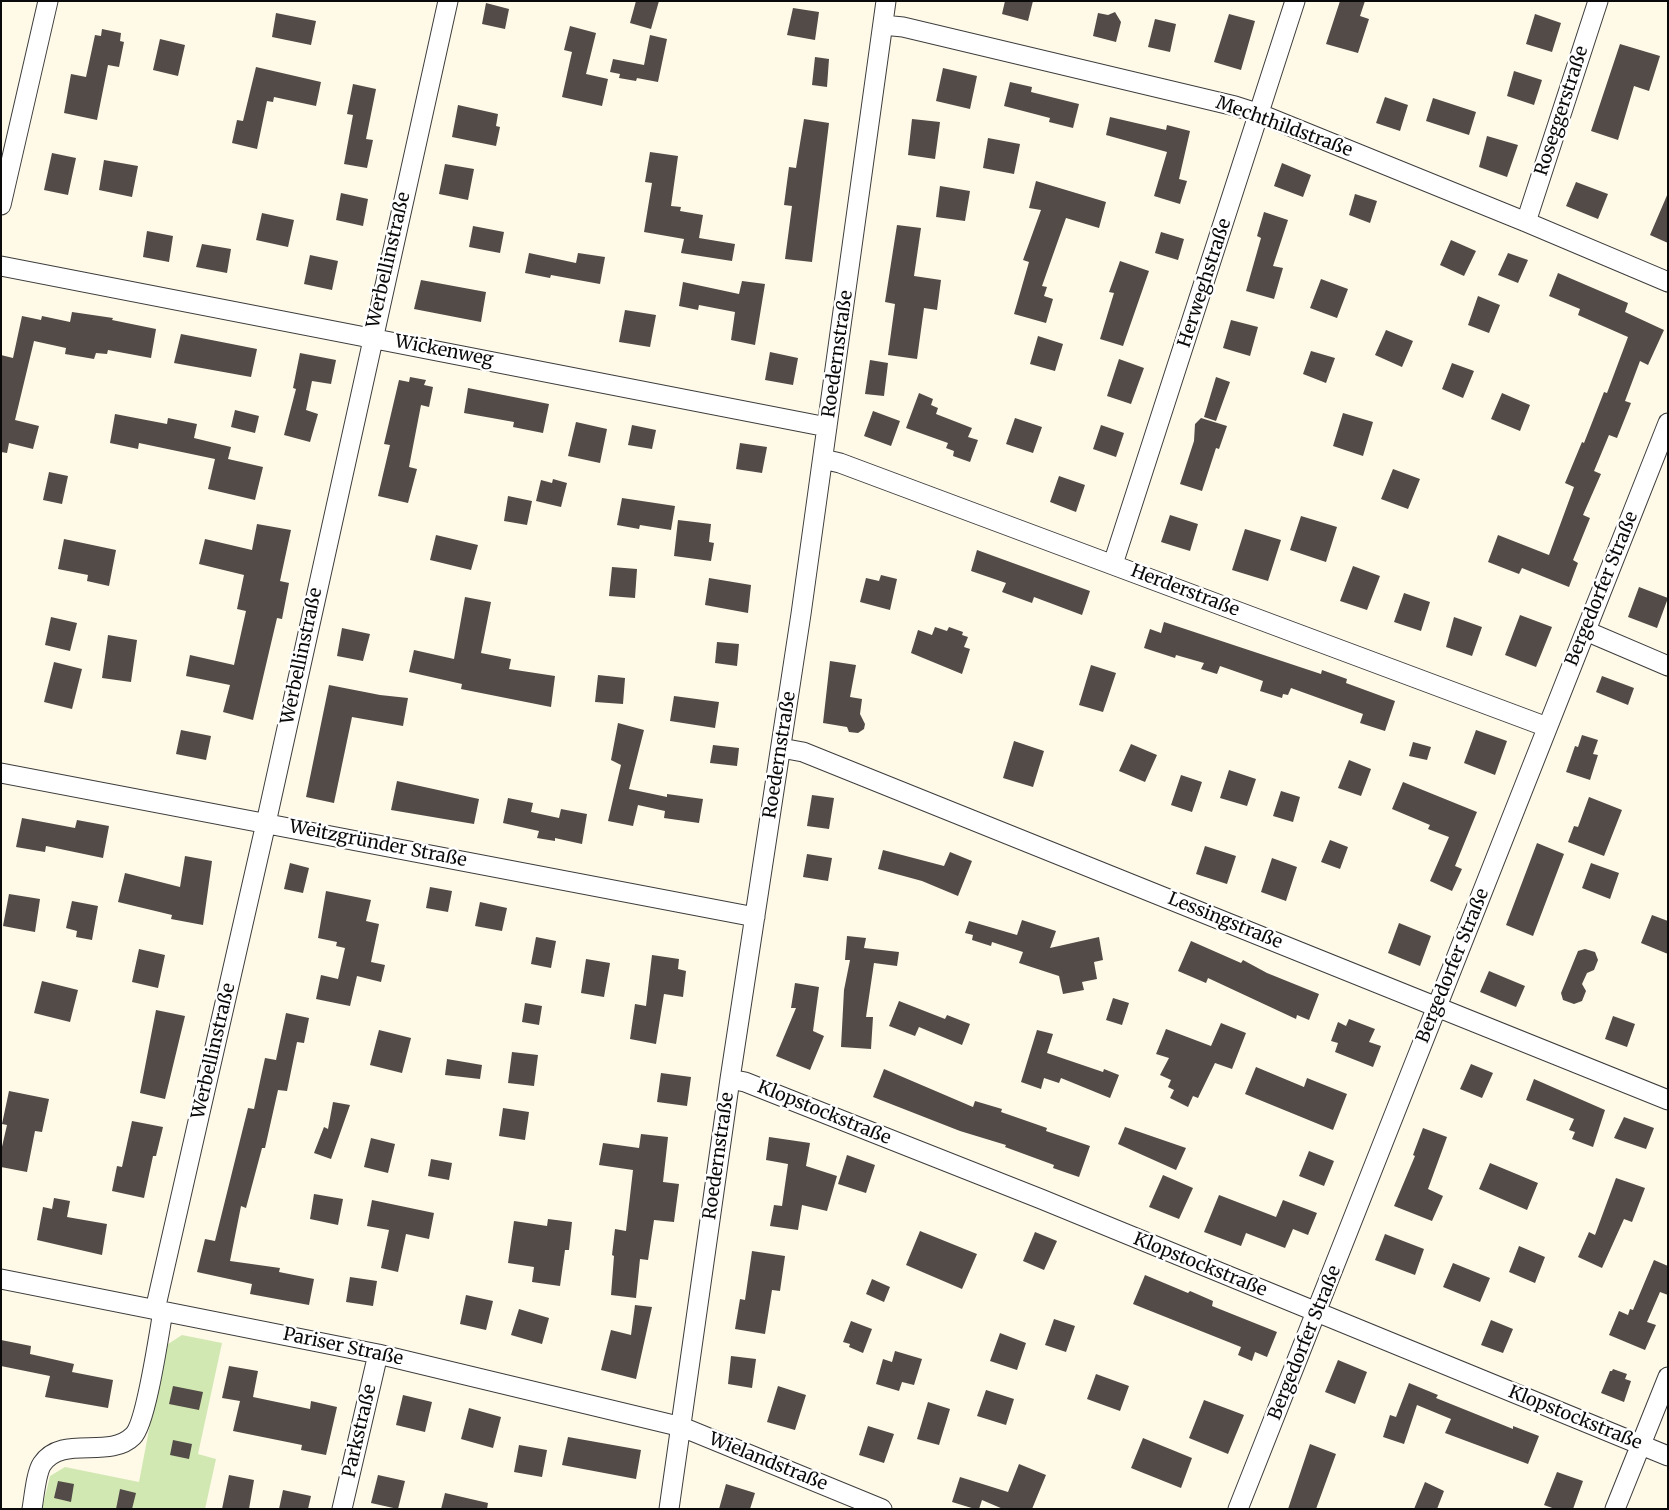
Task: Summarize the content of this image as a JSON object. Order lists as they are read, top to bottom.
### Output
{
  "streets": {
    "street": [
      "Roseggerstraße",
      "Mechthildstraße",
      "Werbellinstraße",
      "Herweghstraße",
      "Wickenweg",
      "Roedernstraße",
      "Bergedorfer Straße",
      "Herderstraße",
      "Weitzgründer Straße",
      "Lessingstraße",
      "Klopstockstraße",
      "Pariser Straße",
      "Parkstraße",
      "Wielandstraße"
    ]
  },
  "crossings": [
    ["Roseggerstraße", "Mechthildstraße"],
    ["Mechthildstraße", "Herweghstraße"],
    ["Mechthildstraße", "Roedernstraße"],
    ["Werbellinstraße", "Wickenweg"],
    ["Werbellinstraße", "Weitzgründer Straße"],
    ["Werbellinstraße", "Pariser Straße"],
    ["Herweghstraße", "Herderstraße"],
    ["Wickenweg", "Roedernstraße"],
    ["Roedernstraße", "Herderstraße"],
    ["Roedernstraße", "Weitzgründer Straße"],
    ["Roedernstraße", "Lessingstraße"],
    ["Roedernstraße", "Klopstockstraße"],
    ["Roedernstraße", "Pariser Straße"],
    ["Roedernstraße", "Wielandstraße"],
    ["Bergedorfer Straße", "Herderstraße"],
    ["Bergedorfer Straße", "Lessingstraße"],
    ["Bergedorfer Straße", "Klopstockstraße"],
    ["Pariser Straße", "Parkstraße"],
    ["Pariser Straße", "Wielandstraße"]
  ]
}
